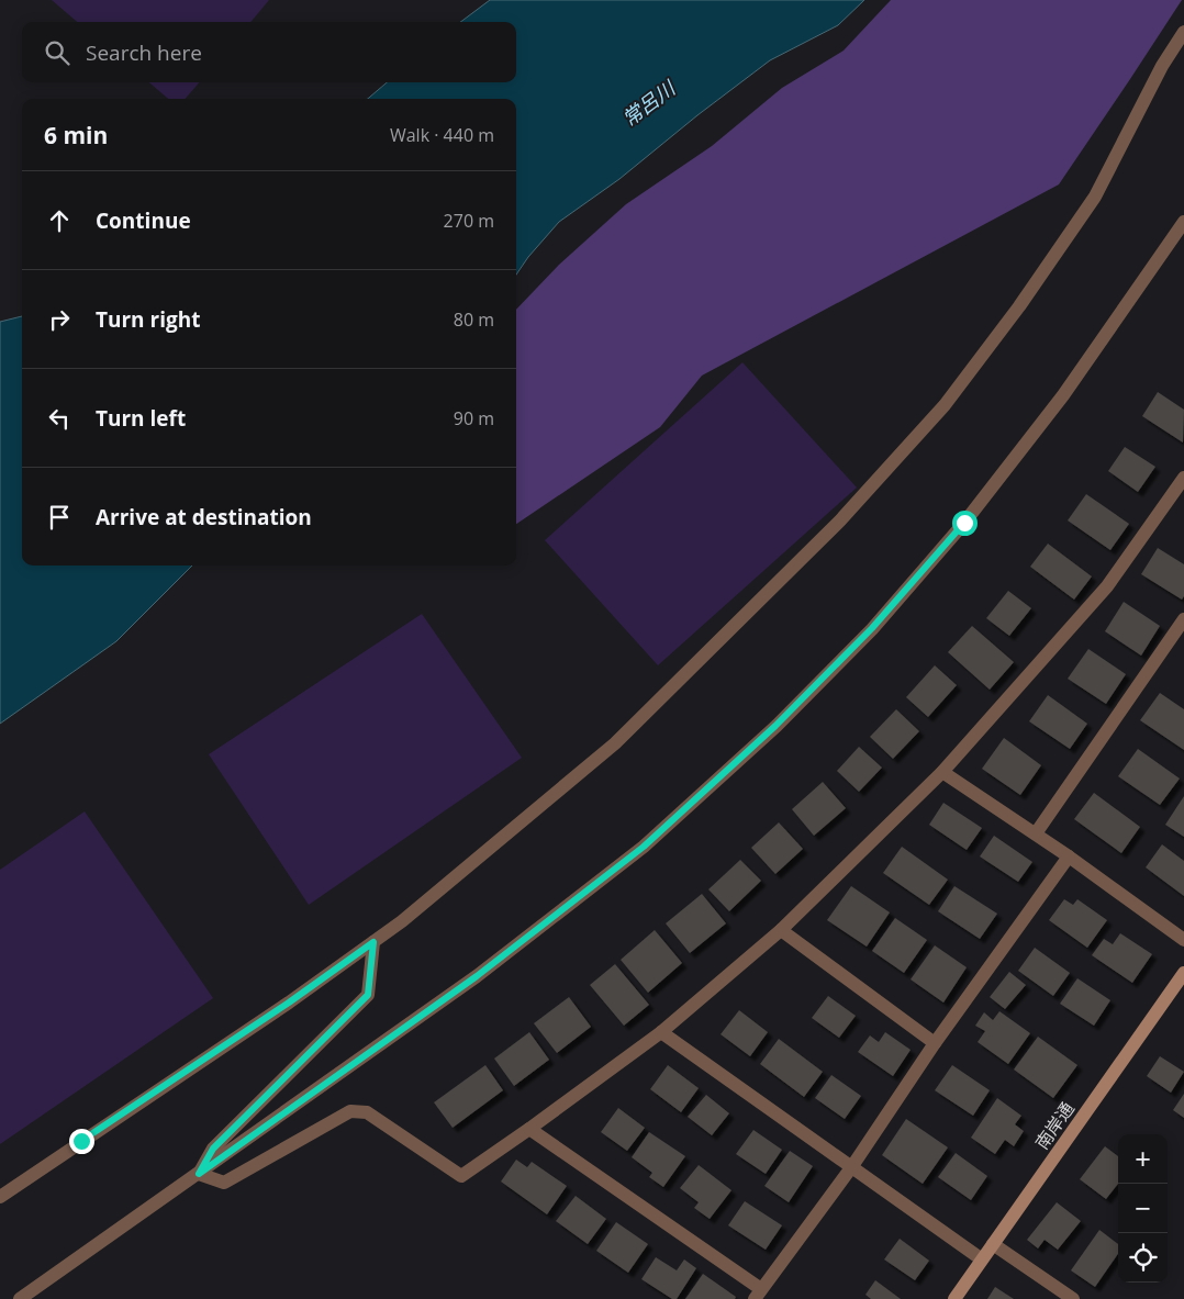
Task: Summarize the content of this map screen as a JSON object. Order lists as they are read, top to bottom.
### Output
{
  "streets": {
    "main road": ["南岸通"]
  },
  "water": ["常呂川"],
  "page": {
    "search": "Search here",
    "heading": ["6 min", "Walk · 440 m"],
    "list": [
      ["Continue", "270 m"],
      ["Turn right", "80 m"],
      ["Turn left", "90 m"],
      "Arrive at destination"
    ],
    "map_buttons": ["+", "−"]
  }
}
